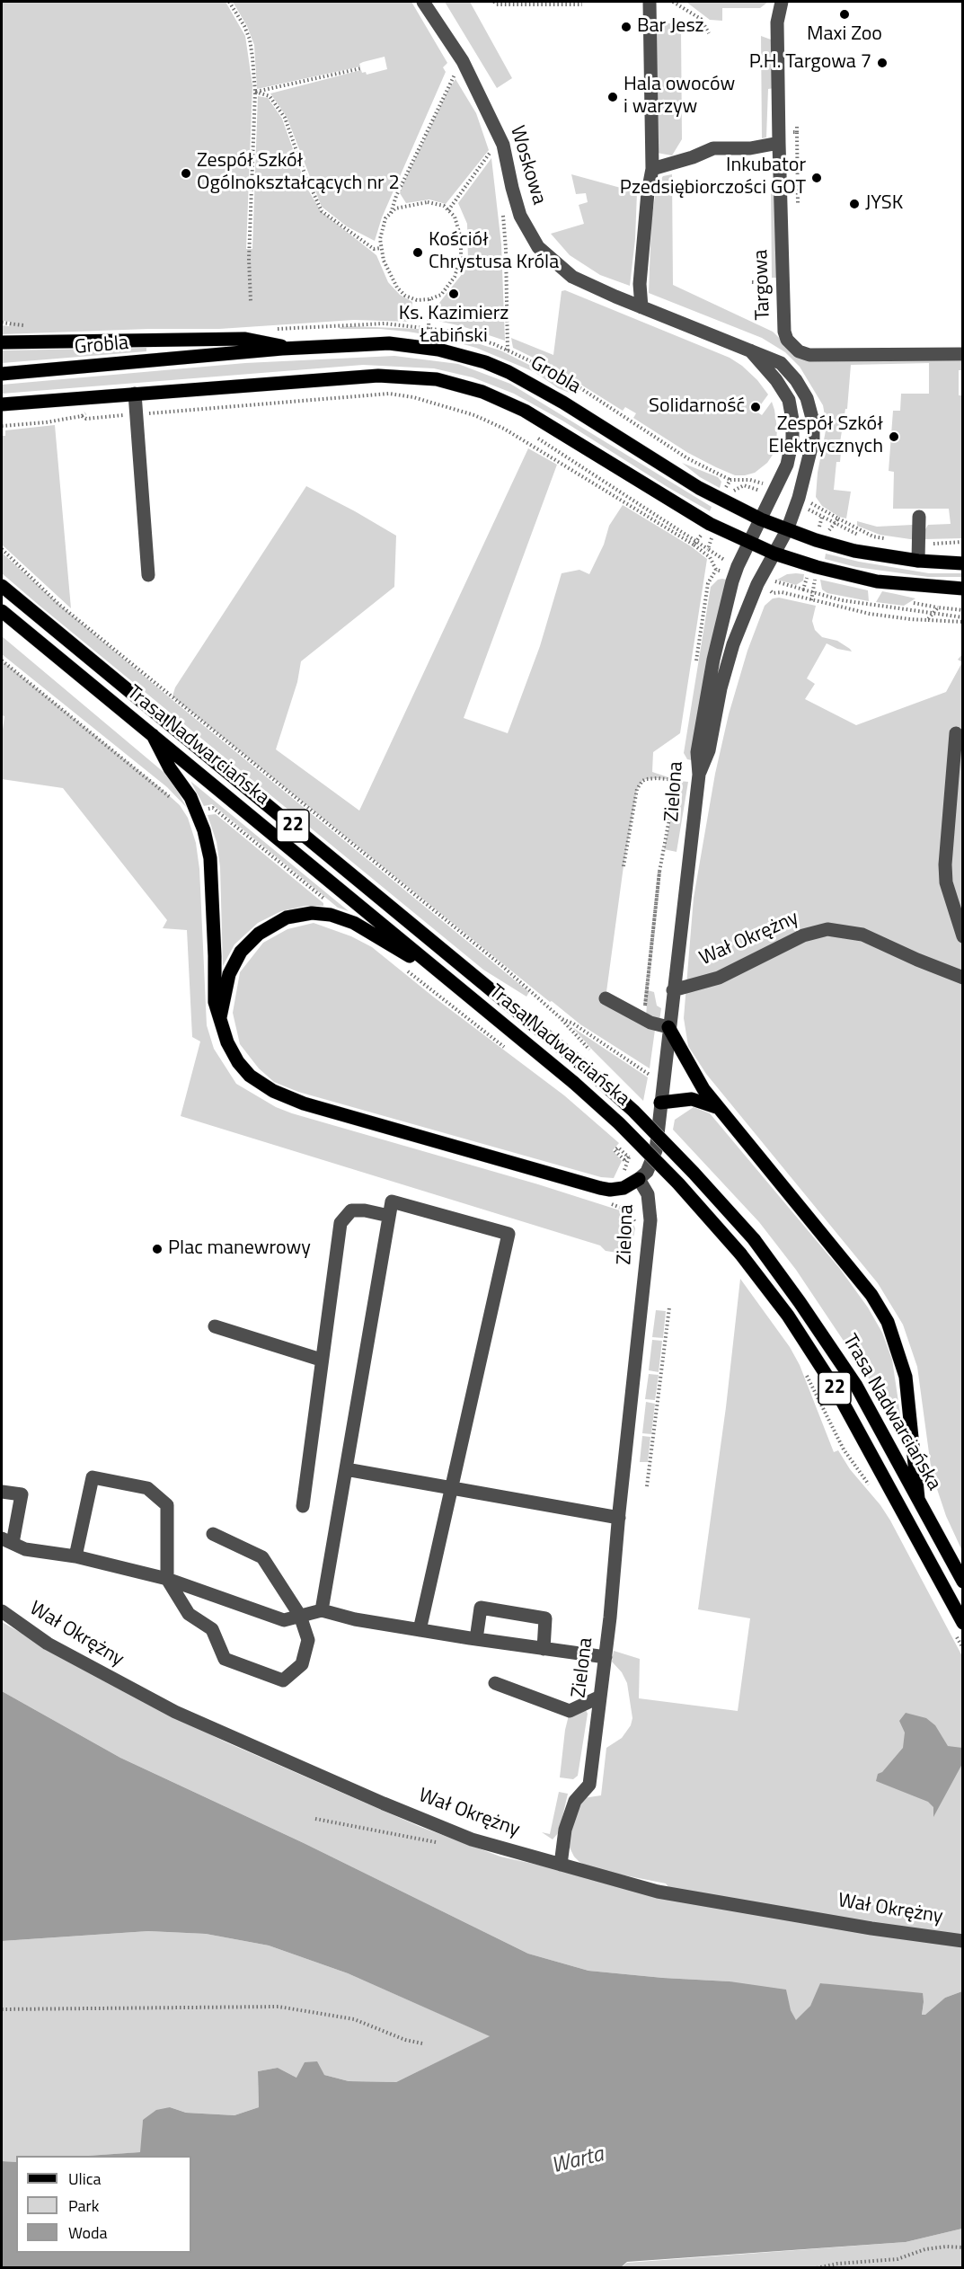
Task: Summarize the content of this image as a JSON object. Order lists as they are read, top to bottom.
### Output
{
  "streets": {
    "main road": ["Grobla", "Trasa Nadwarciańska", "22"],
    "street": [
      "Woskowa",
      "Targowa",
      "Zielona",
      "Wał Okrężny"
    ]
  },
  "crossings": [
    ["Woskowa", "Grobla"],
    ["Woskowa", "Zielona"],
    ["Grobla", "Zielona"],
    ["Zielona", "Wał Okrężny"]
  ],
  "water": ["Warta"],
  "places": [
    "Maxi Zoo",
    "Bar Jesz",
    "P.H. Targowa 7",
    "Hala owoców i warzyw",
    "Zespół Szkół Ogólnokształcących nr 2",
    "Inkubator Pzedsiębiorczości GOT",
    "JYSK",
    "Kościół Chrystusa Króla",
    "Ks. Kazimierz Łabiński",
    "Solidarność",
    "Zespół Szkół Elektrycznych",
    "Plac manewrowy"
  ],
  "legend": ["Ulica", "Park", "Woda"]
}
